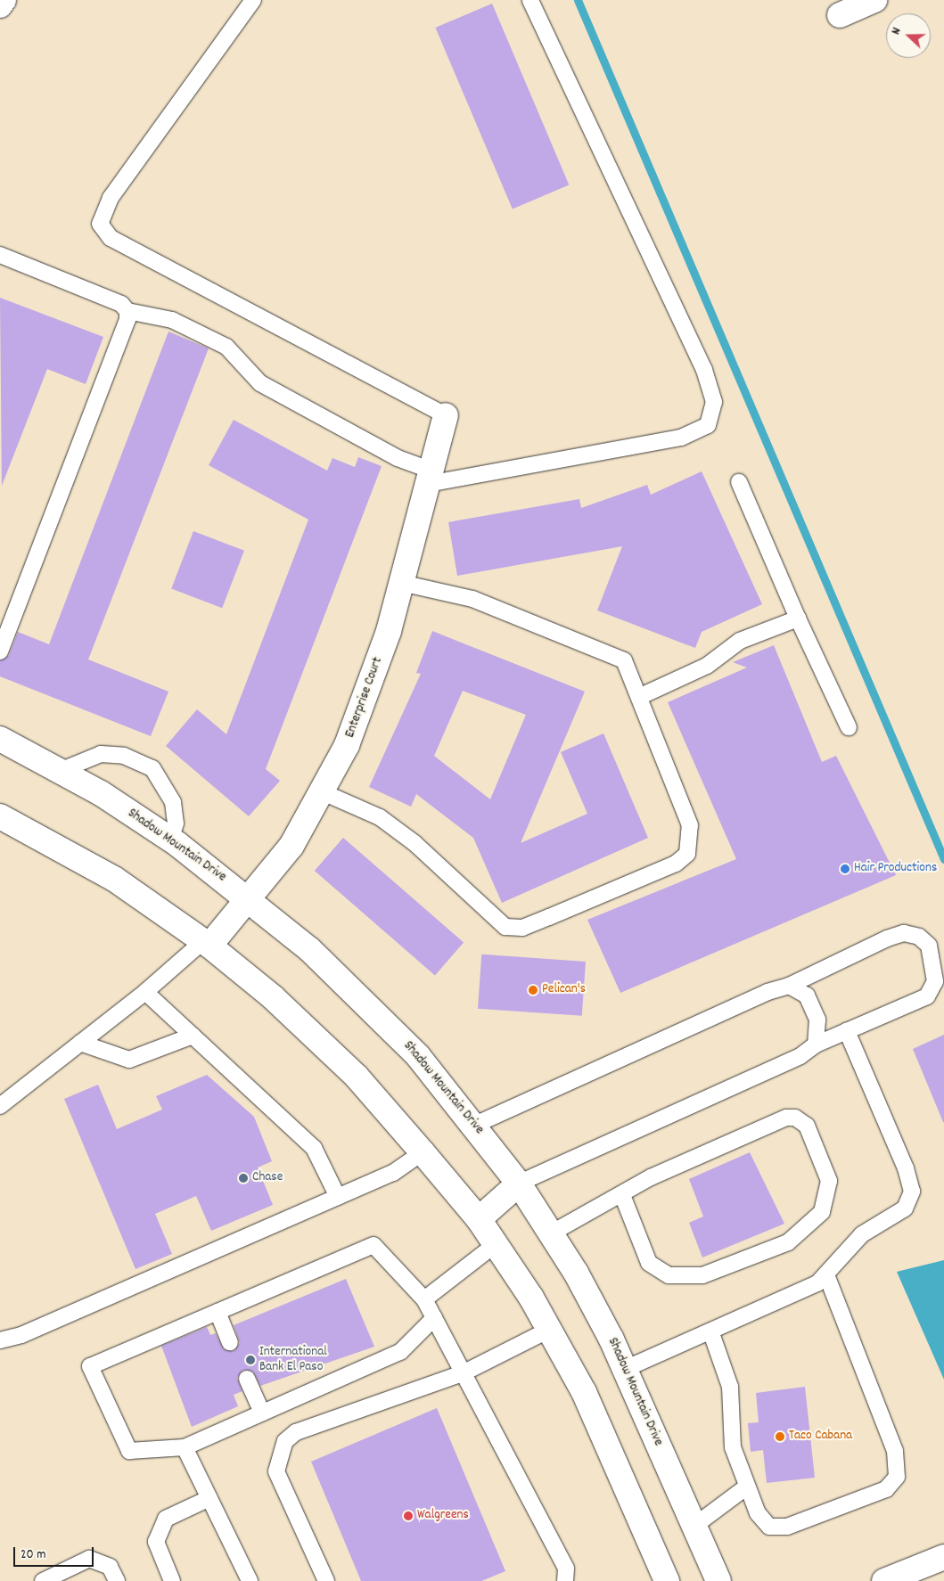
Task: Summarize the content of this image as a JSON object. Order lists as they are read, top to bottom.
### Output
{
  "streets": {
    "main road": ["Enterprise Court", "Shadow Mountain Drive"]
  },
  "crossings": [
    ["Enterprise Court", "Shadow Mountain Drive"]
  ],
  "places": [
    "Hair Productions",
    "Pelican's",
    "Chase",
    "International Bank El Paso",
    "Taco Cabana",
    "Walgreens"
  ],
  "scale_bar": "20 m",
  "north": "left"
}
